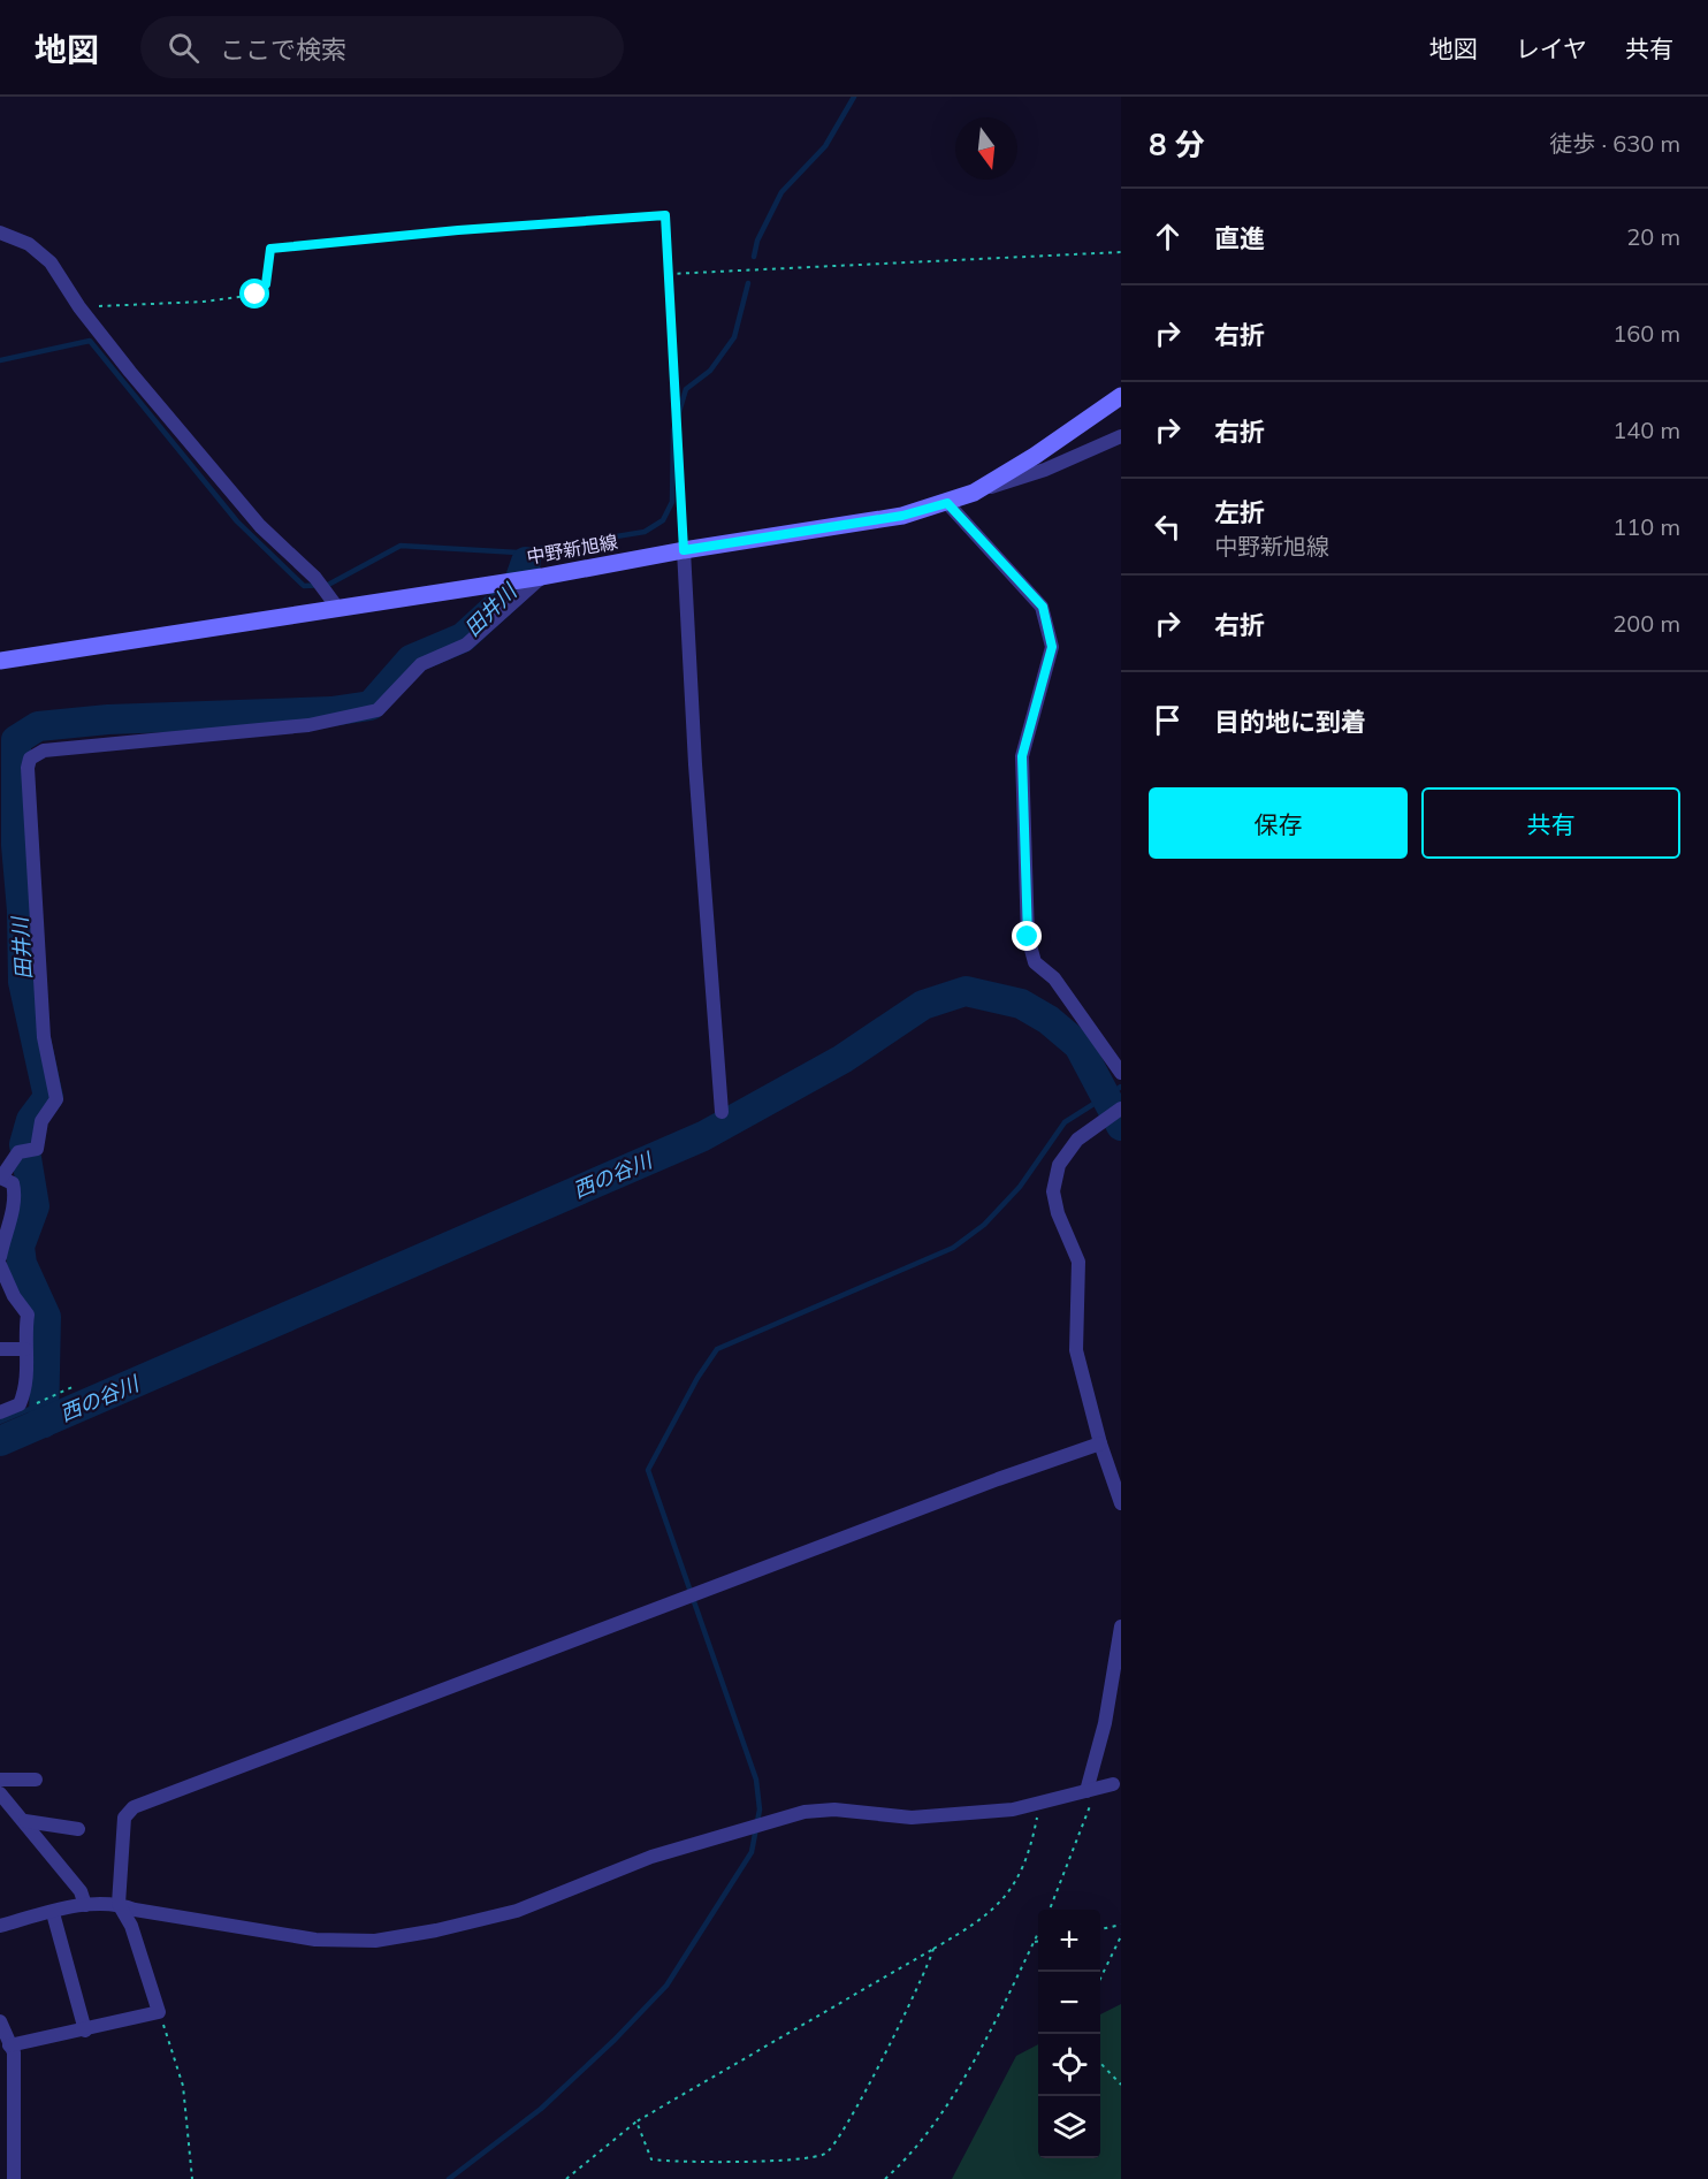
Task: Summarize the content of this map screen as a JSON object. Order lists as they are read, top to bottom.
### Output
{
  "streets": {
    "main road": ["中野新旭線"]
  },
  "water": ["田井川", "西の谷川"],
  "north": "bottom",
  "page": {
    "header": "地図",
    "search": "ここで検索",
    "nav": ["地図", "レイヤ", "共有"],
    "heading": ["8 分", "徒歩 · 630 m"],
    "list": [
      ["直進", "20 m"],
      ["右折", "160 m"],
      ["右折", "140 m"],
      ["左折", "中野新旭線", "110 m"],
      ["右折", "200 m"],
      "目的地に到着"
    ],
    "buttons": ["保存", "共有"],
    "map_buttons": ["+", "−"]
  }
}
